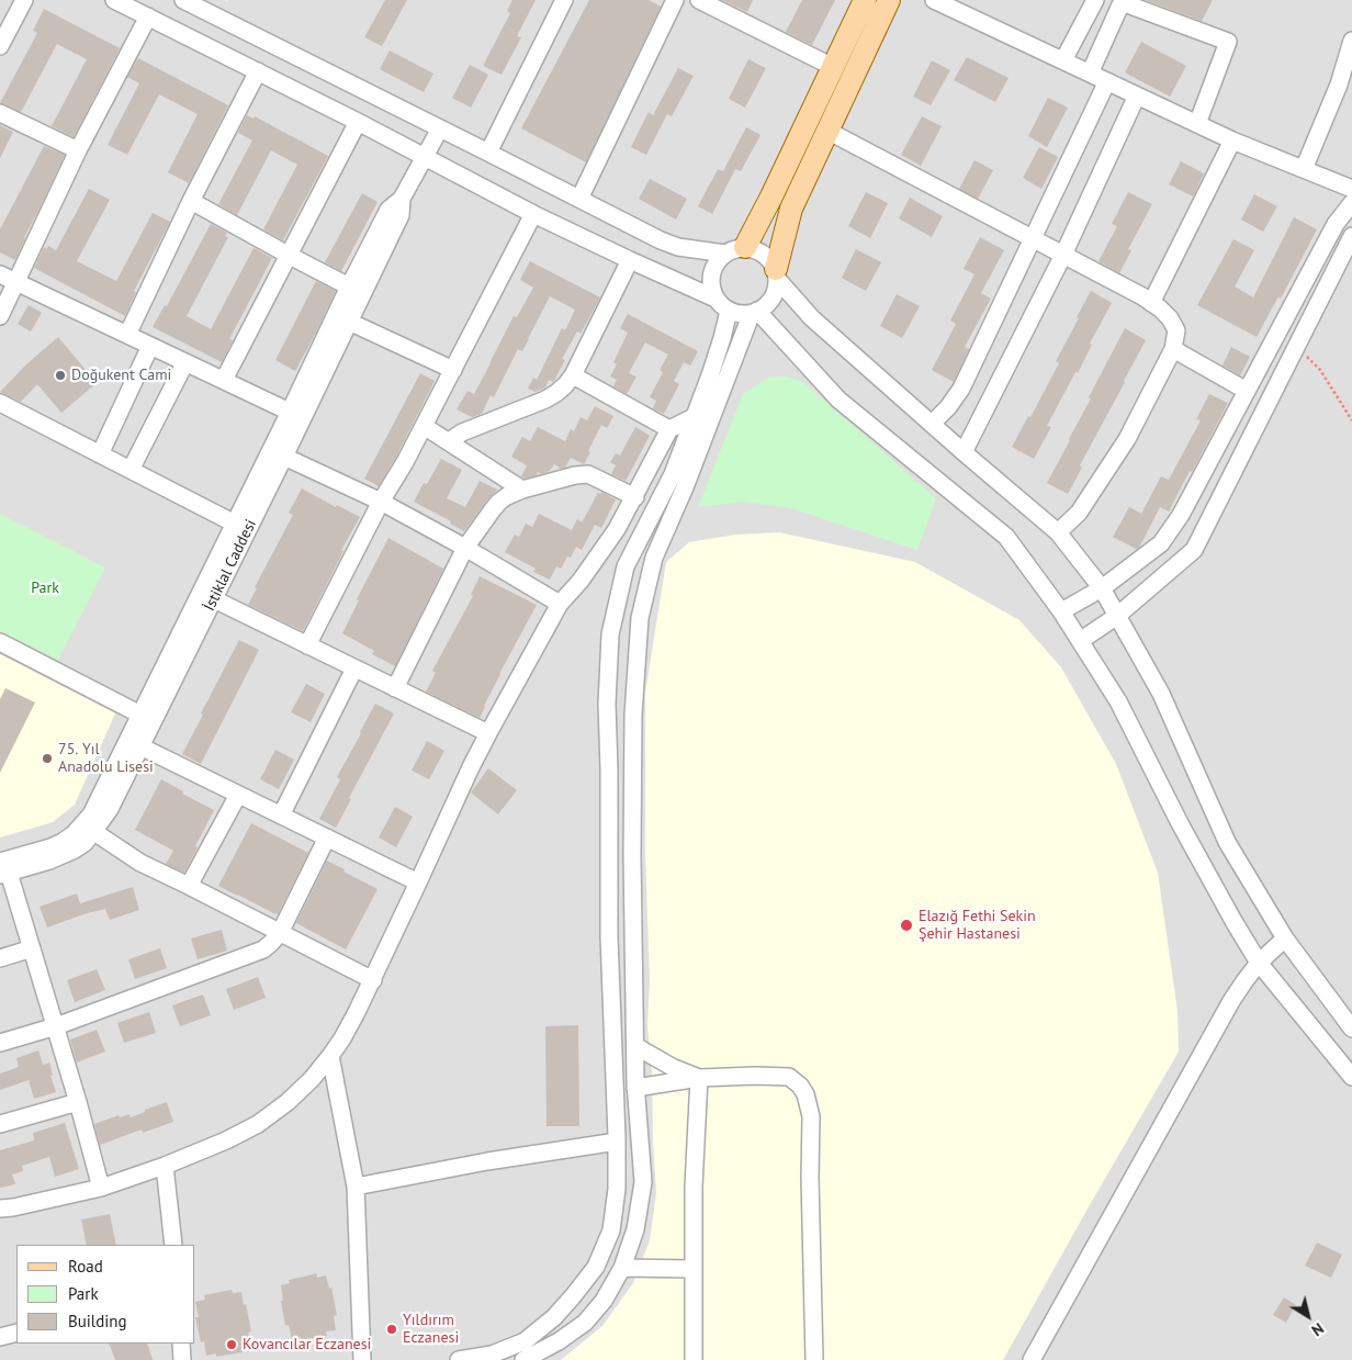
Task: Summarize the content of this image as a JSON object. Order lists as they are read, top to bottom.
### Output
{
  "streets": {
    "street": ["İstiklal Caddesi"]
  },
  "parks": ["Park"],
  "places": [
    "Doğukent Cami",
    "75. Yıl Anadolu Lisesi",
    "Elazığ Fethi Sekin Şehir Hastanesi",
    "Yıldırım Eczanesi",
    "Kovancılar Eczanesi"
  ],
  "legend": ["Road", "Park", "Building"],
  "north": "bottom right"
}
